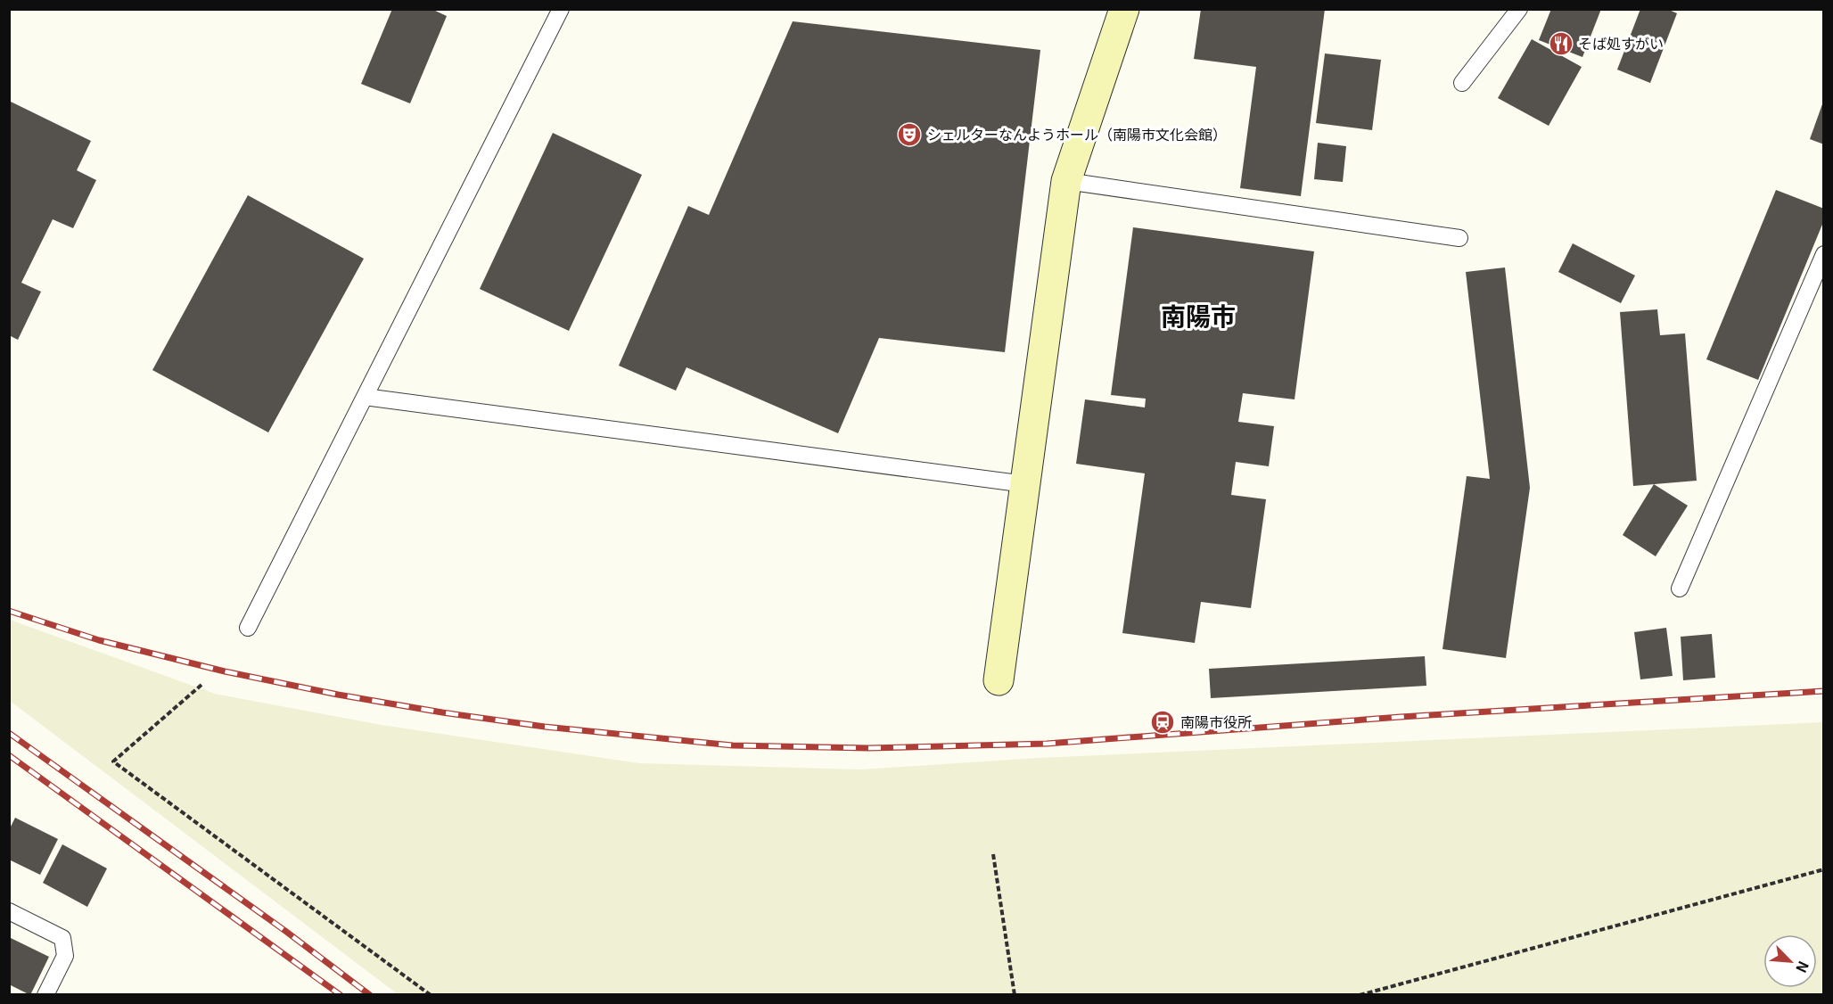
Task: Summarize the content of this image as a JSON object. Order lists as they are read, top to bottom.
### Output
{
  "districts": ["南陽市"],
  "places": {
    "restaurant": ["そば処すがい"],
    "theatre": ["シェルターなんようホール（南陽市文化会館）"],
    "station": ["南陽市役所"]
  },
  "north": "bottom right"
}
